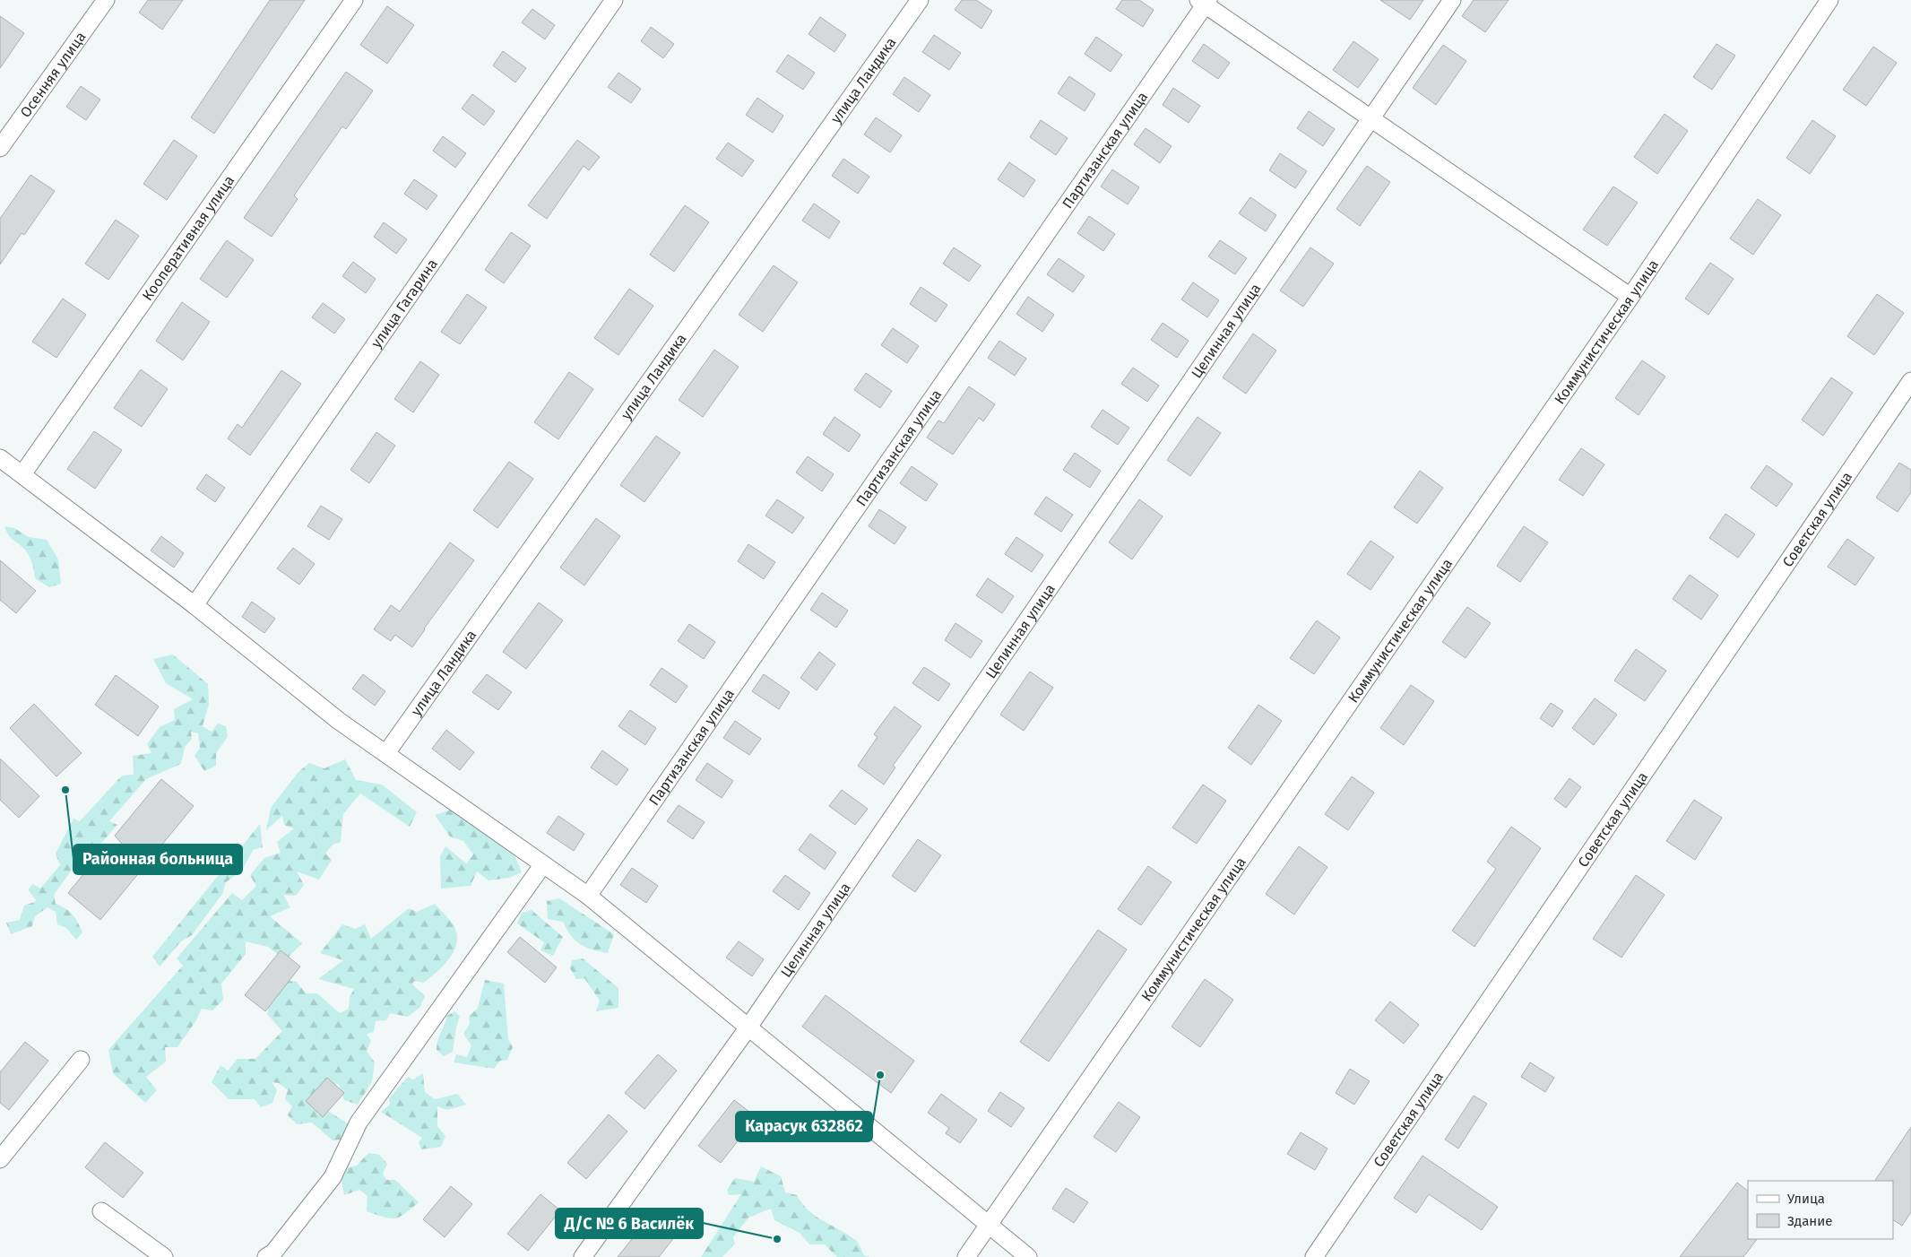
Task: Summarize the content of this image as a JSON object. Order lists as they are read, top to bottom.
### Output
{
  "streets": {
    "street": [
      "Осенняя улица",
      "улица Ландика",
      "Партизанская улица",
      "Кооперативная улица",
      "улица Гагарина",
      "Коммунистическая улица",
      "Целинная улица",
      "Советская улица"
    ]
  },
  "places": ["Районная больница", "Карасук 632862", "Д/С № 6 Василёк"],
  "legend": ["Улица", "Здание"]
}
